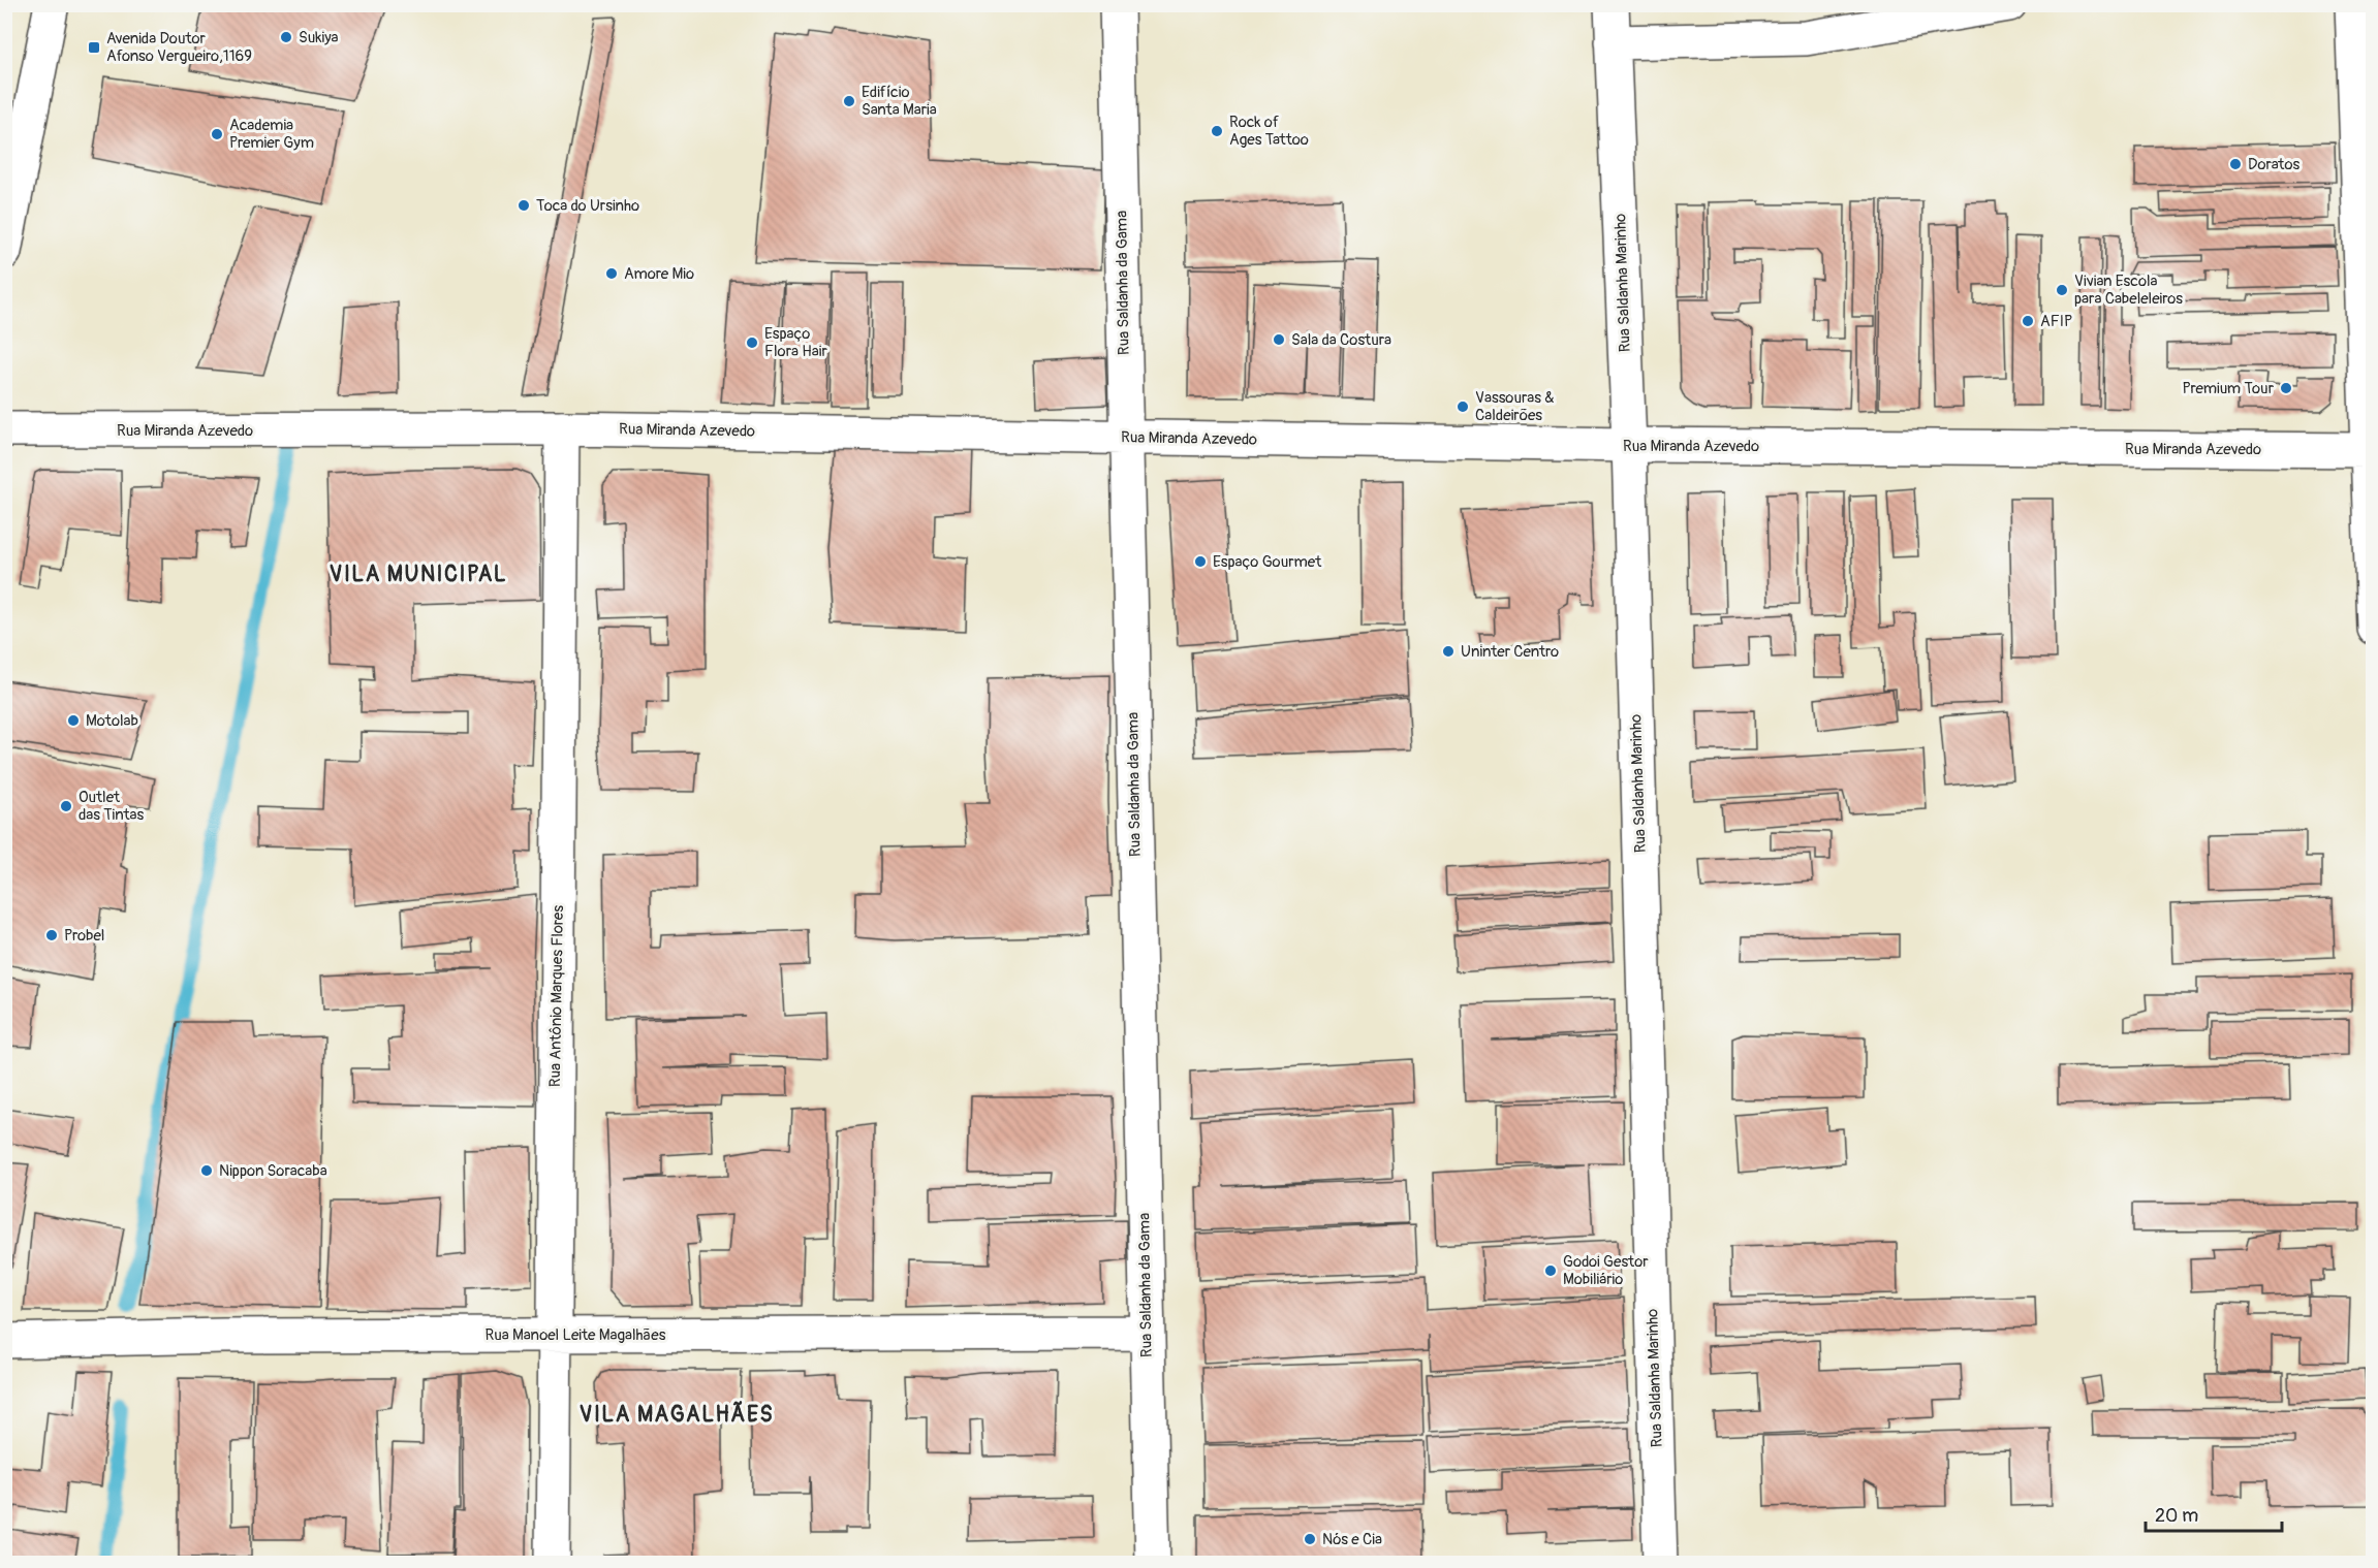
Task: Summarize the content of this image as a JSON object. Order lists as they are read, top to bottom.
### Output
{
  "streets": {
    "street": [
      "Rua Saldanha da Gama",
      "Rua Saldanha Marinho",
      "Rua Miranda Azevedo",
      "Rua Antônio Marques Flores",
      "Rua Manoel Leite Magalhães"
    ]
  },
  "crossings": [
    ["Rua Saldanha da Gama", "Rua Miranda Azevedo"],
    ["Rua Saldanha da Gama", "Rua Manoel Leite Magalhães"],
    ["Rua Saldanha Marinho", "Rua Miranda Azevedo"],
    ["Rua Miranda Azevedo", "Rua Antônio Marques Flores"],
    ["Rua Antônio Marques Flores", "Rua Manoel Leite Magalhães"]
  ],
  "districts": ["VILA MUNICIPAL", "VILA MAGALHÃES"],
  "places": {
    "other": [
      "Sukiya",
      "Edifício Santa Maria",
      "Rock of Ages Tattoo",
      "Academia Premier Gym",
      "Doratos",
      "Toca do Ursinho",
      "Amore Mio",
      "Vivian Escola para Cabeleleiros",
      "AFIP",
      "Sala da Costura",
      "Espaço Flora Hair",
      "Premium Tour",
      "Vassouras & Caldeirões",
      "Espaço Gourmet",
      "Uninter Centro",
      "Motolab",
      "Outlet das Tintas",
      "Probel",
      "Nippon Soracaba",
      "Godoi Gestor Mobiliário",
      "Nós e Cia"
    ],
    "transit": ["Avenida Doutor Afonso Vergueiro,1169"]
  },
  "scale_bar": "20 m"
}
